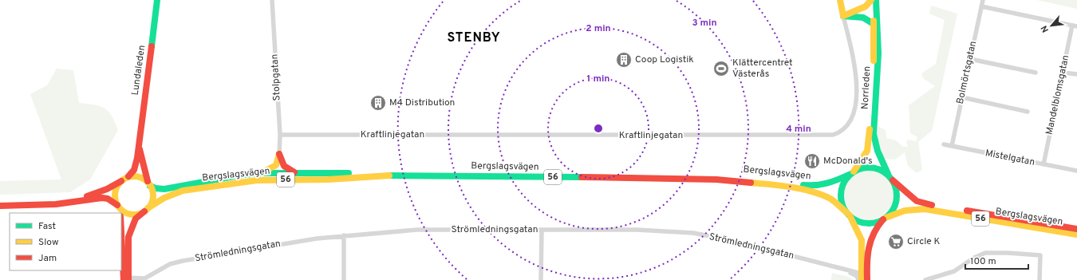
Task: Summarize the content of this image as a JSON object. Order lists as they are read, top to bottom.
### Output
{
  "streets": {
    "main road": [
      "Lundaleden",
      "Norrleden",
      "Bergslagsvägen",
      "56"
    ],
    "street": [
      "Bolmörtsgatan",
      "Stolpgatan",
      "Mandelblomsgatan",
      "Kraftlinjegatan",
      "Mistelgatan",
      "Strömledningsgatan"
    ]
  },
  "crossings": [
    ["Lundaleden", "Bergslagsvägen"],
    ["Lundaleden", "56"],
    ["Bolmörtsgatan", "Mistelgatan"],
    ["Stolpgatan", "Kraftlinjegatan"],
    ["Norrleden", "Bergslagsvägen"],
    ["Norrleden", "56"],
    ["Mandelblomsgatan", "Mistelgatan"],
    ["Bergslagsvägen", "56"]
  ],
  "districts": ["STENBY"],
  "places": {
    "building": ["Coop Logistik", "M4 Distribution"],
    "sports": ["Klättercentret Västerås"],
    "restaurant": ["McDonald's"],
    "supermarket": ["Circle K"]
  },
  "legend": ["Fast", "Slow", "Jam"],
  "scale_bar": "100 m",
  "north": "bottom left",
  "rings": [
    "3 min",
    "2 min",
    "1 min",
    "4 min"
  ]
}
